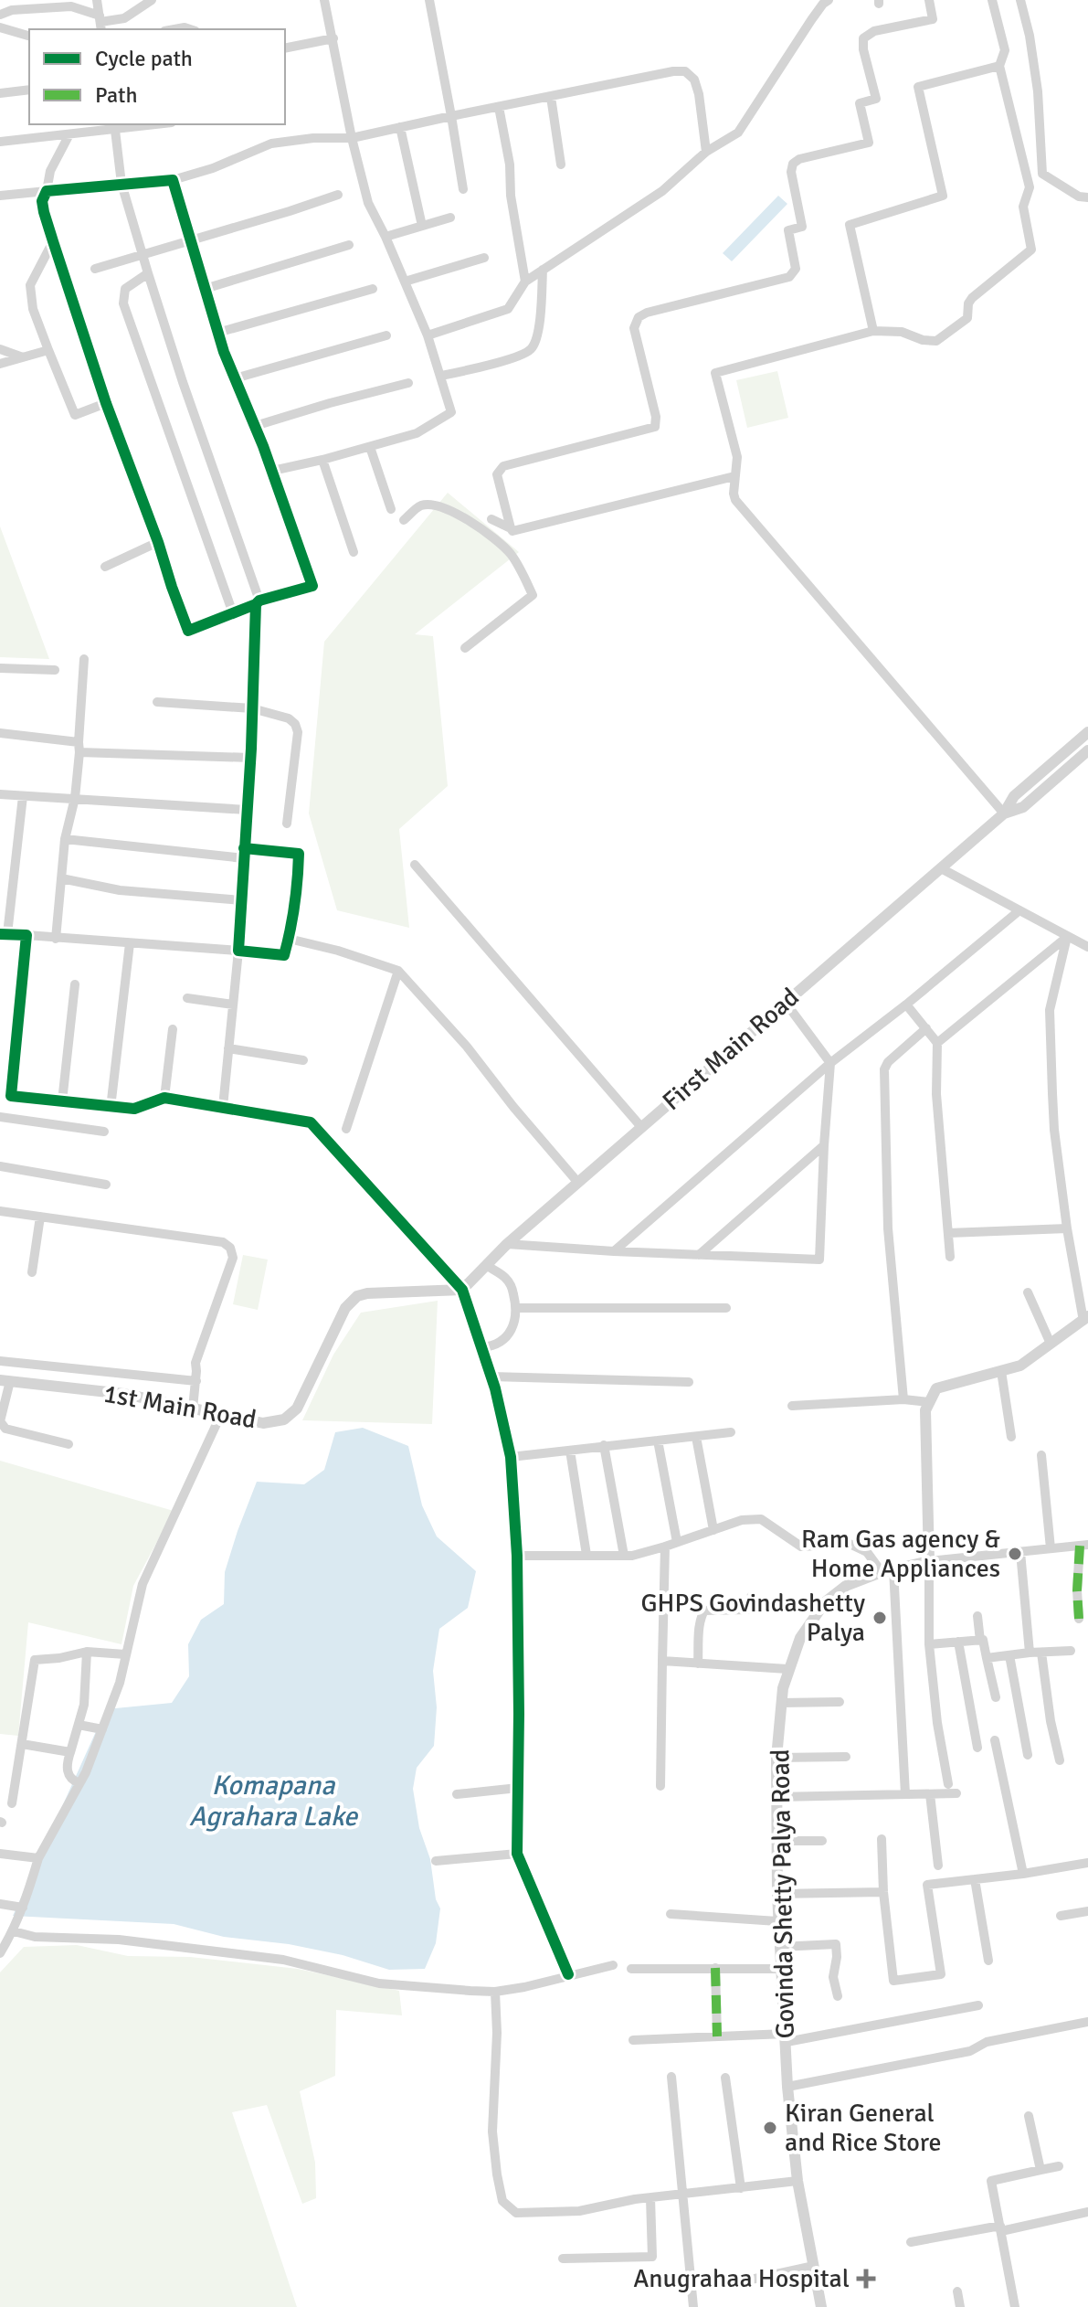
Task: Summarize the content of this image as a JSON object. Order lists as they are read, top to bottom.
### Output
{
  "streets": {
    "street": ["First Main Road", "1st Main Road", "Govinda Shetty Palya Road"]
  },
  "crossings": [
    ["First Main Road", "1st Main Road"]
  ],
  "water": ["Komapana Agrahara Lake"],
  "places": {
    "other": ["Ram Gas agency & Home Appliances", "GHPS Govindashetty Palya", "Kiran General and Rice Store"],
    "health": ["Anugrahaa Hospital"]
  },
  "legend": ["Cycle path", "Path"]
}
